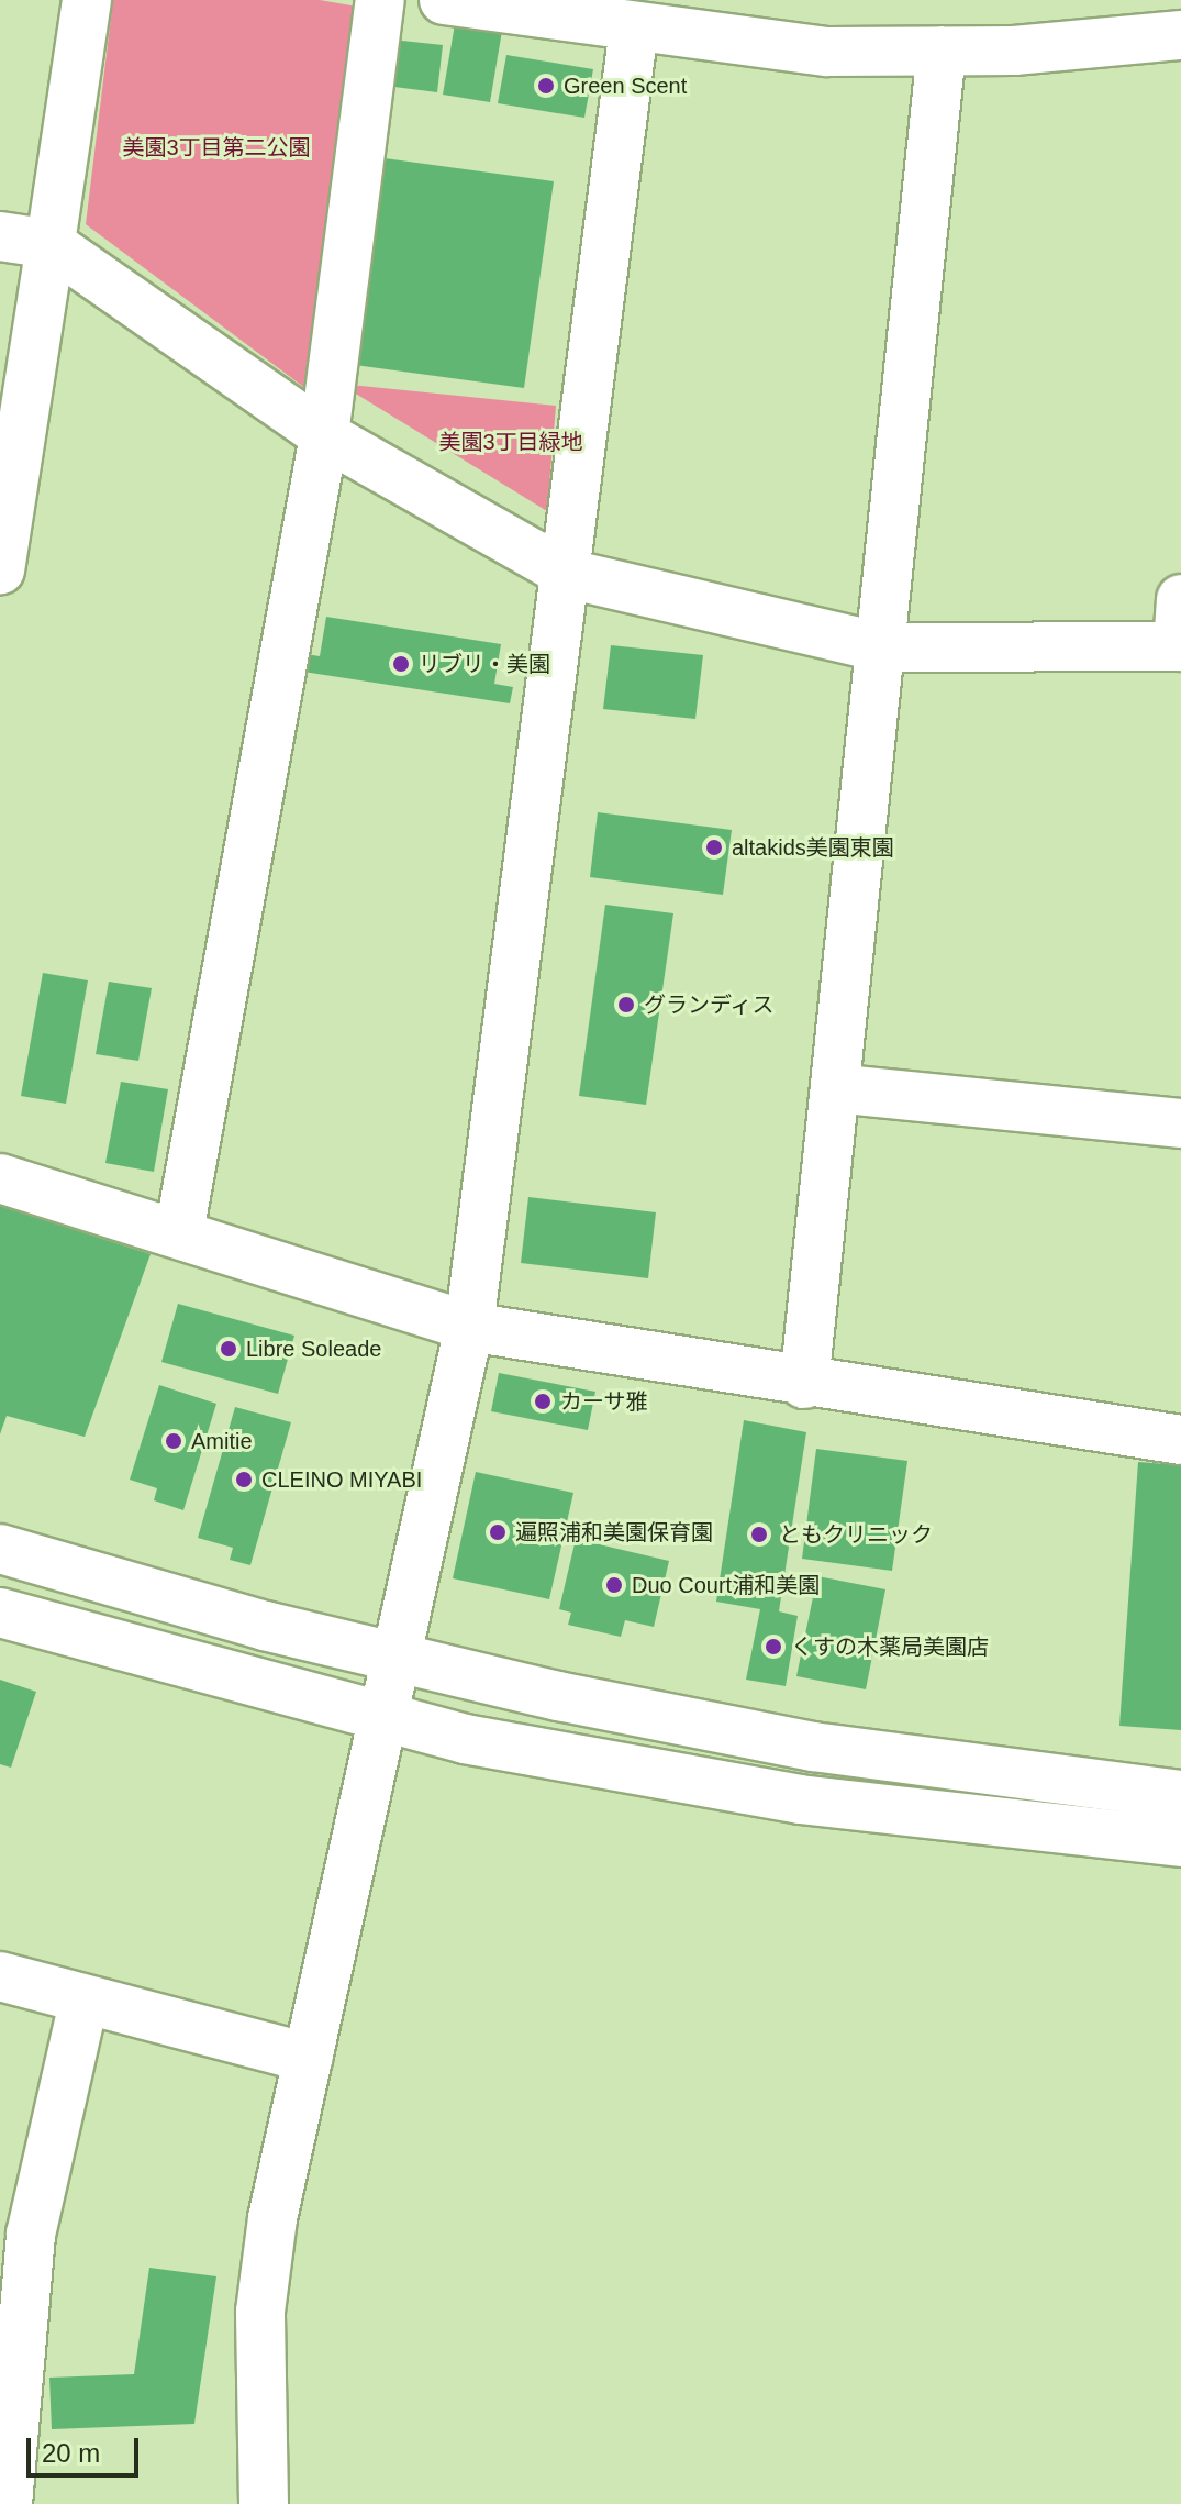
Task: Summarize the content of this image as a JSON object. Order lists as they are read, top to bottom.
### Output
{
  "parks": ["美園3丁目第二公園", "美園3丁目緑地"],
  "places": [
    "Green Scent",
    "リブリ・美園",
    "altakids美園東園",
    "グランディス",
    "Libre Soleade",
    "カーサ雅",
    "Amitie",
    "CLEINO MIYABI",
    "遍照浦和美園保育園",
    "ともクリニック",
    "Duo Court浦和美園",
    "くすの木薬局美園店"
  ],
  "scale_bar": "20 m"
}
